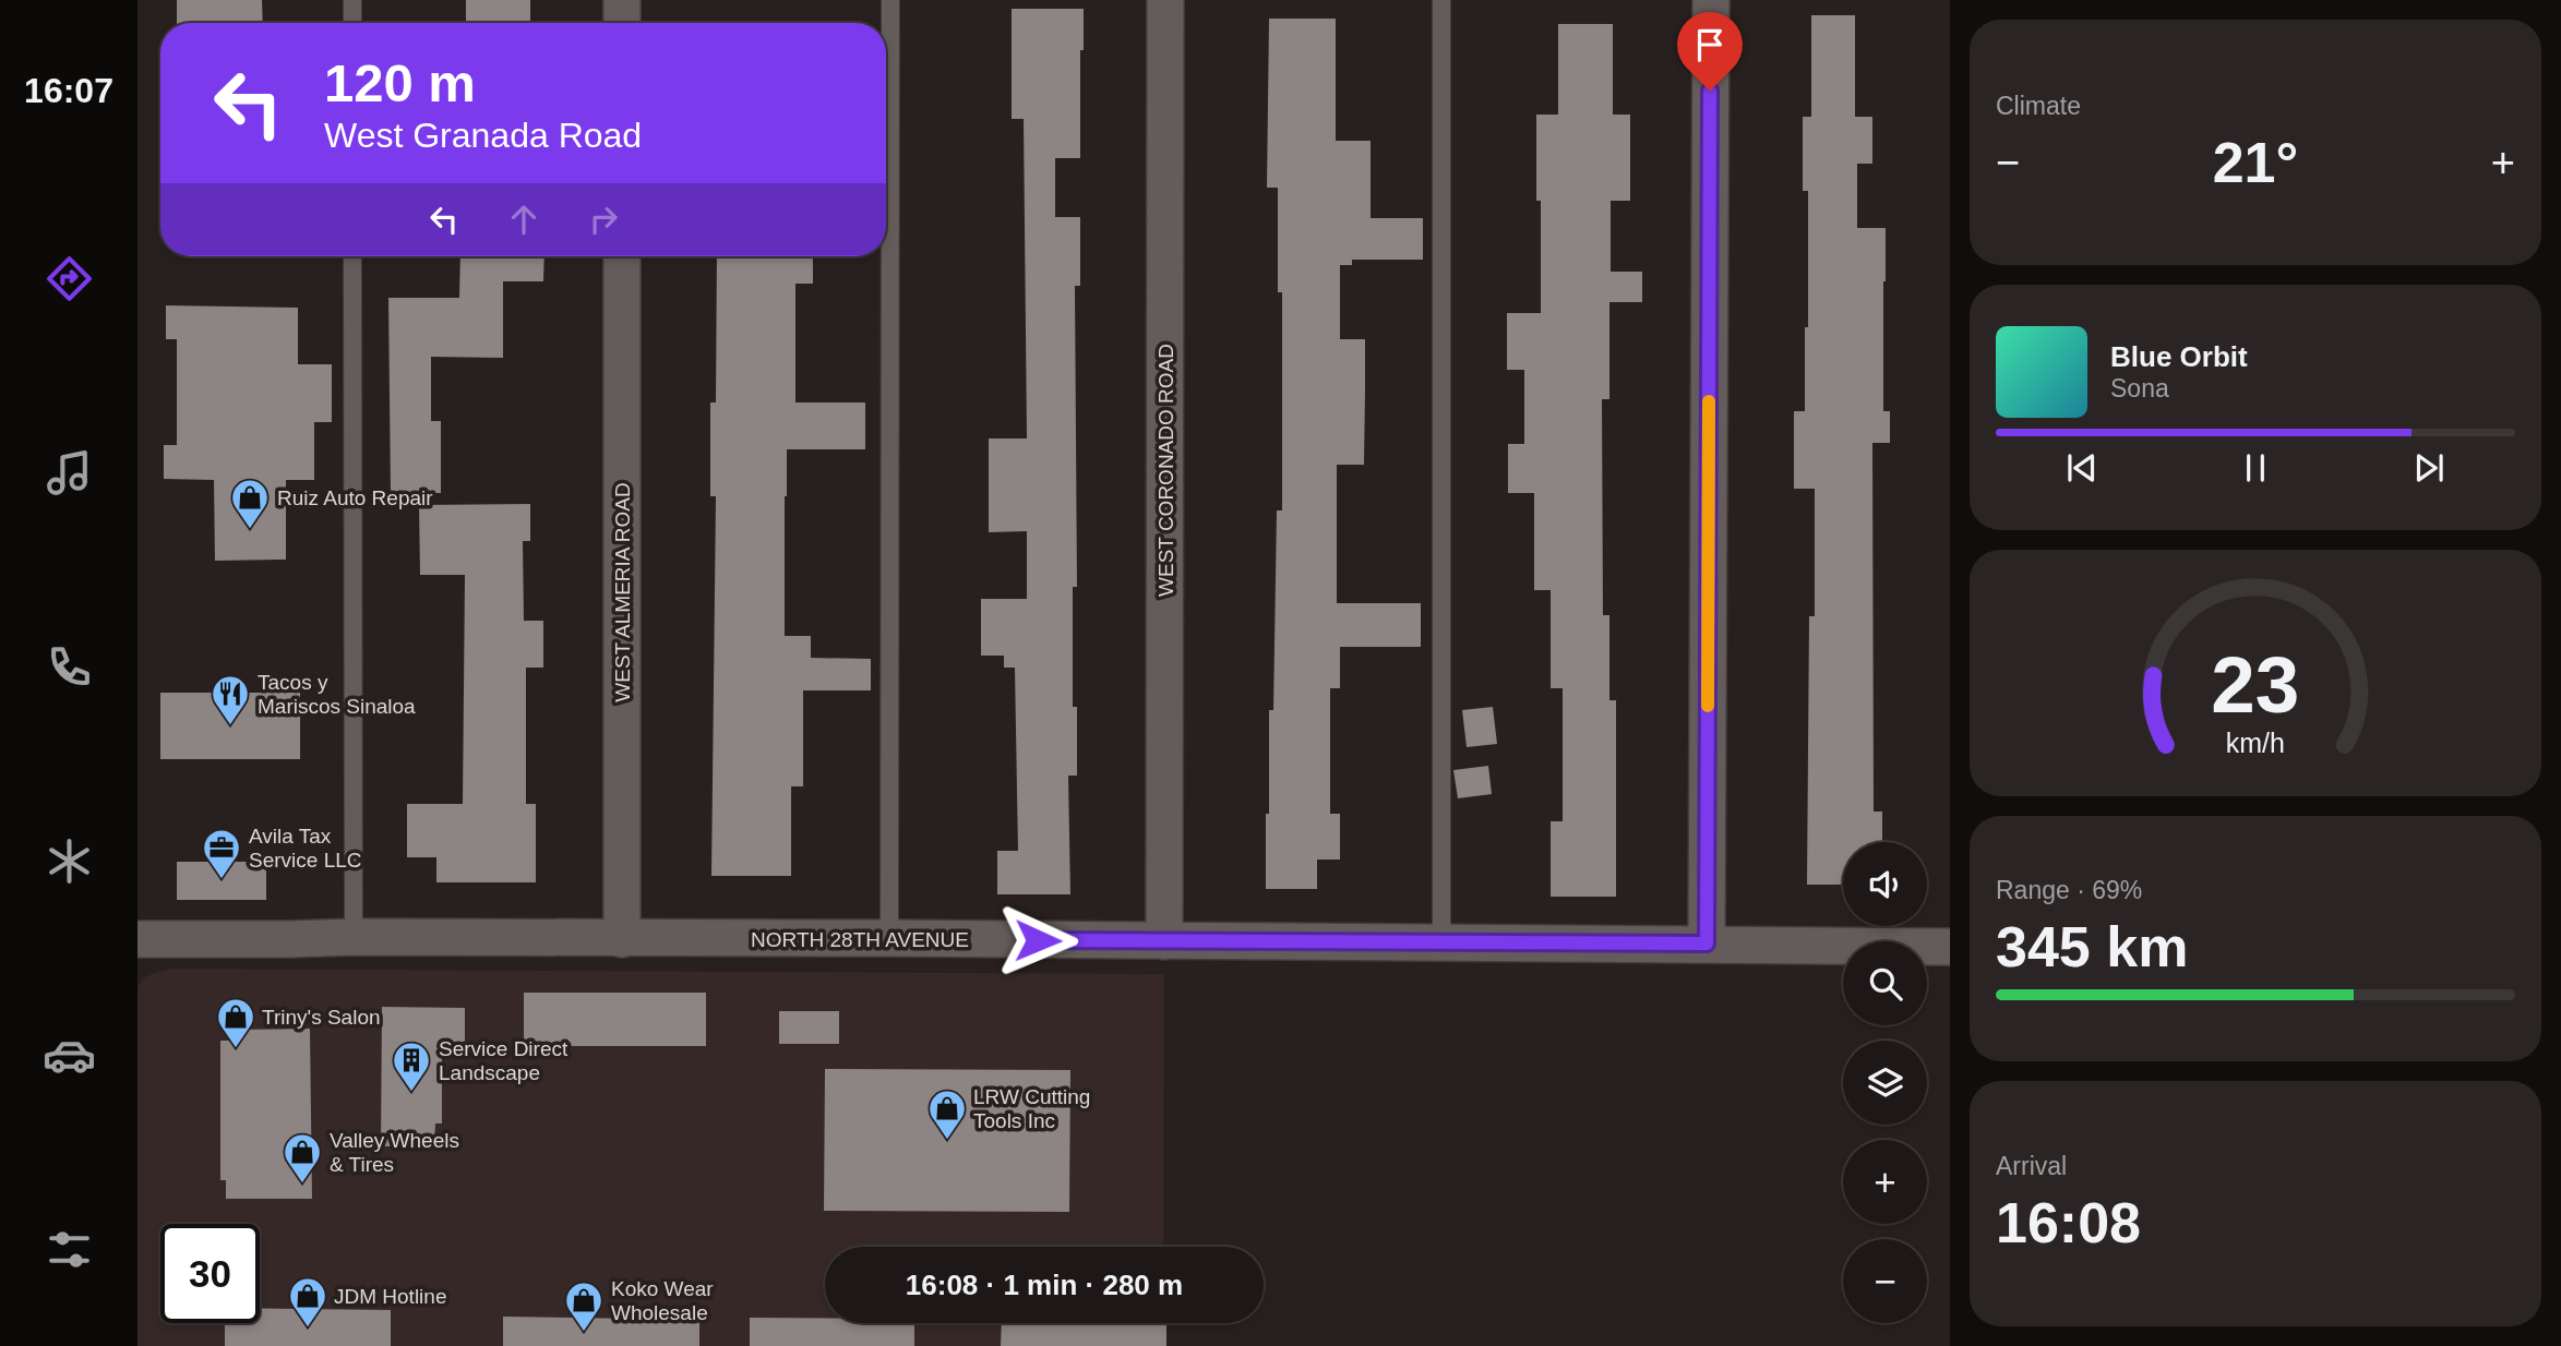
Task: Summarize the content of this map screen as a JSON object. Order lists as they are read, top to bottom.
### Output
{
  "streets": {
    "street": ["WEST CORONADO ROAD", "WEST ALMERIA ROAD", "NORTH 28TH AVENUE"]
  },
  "crossings": [
    ["WEST CORONADO ROAD", "NORTH 28TH AVENUE"],
    ["WEST ALMERIA ROAD", "NORTH 28TH AVENUE"]
  ],
  "places": {
    "shop": [
      "Ruiz Auto Repair",
      "Triny's Salon",
      "LRW Cutting Tools Inc",
      "Valley Wheels & Tires",
      "JDM Hotline",
      "Koko Wear Wholesale"
    ],
    "restaurant": ["Tacos y Mariscos Sinaloa"],
    "office": ["Avila Tax Service LLC"],
    "building": ["Service Direct Landscape"]
  },
  "page": {
    "tabs": "16:07",
    "tile": [
      "Climate",
      ["Range · 69%", "345 km"],
      ["Arrival", "16:08"]
    ],
    "turn": ["120 m", "West Granada Road"],
    "heat": ["−", "21°", "+"],
    "song": ["Blue Orbit", "Sona"],
    "map_buttons": ["+", "−"],
    "limit": "30",
    "trip": "16:08 · 1 min · 280 m",
    "gauge": ["23", "km/h"]
  }
}
